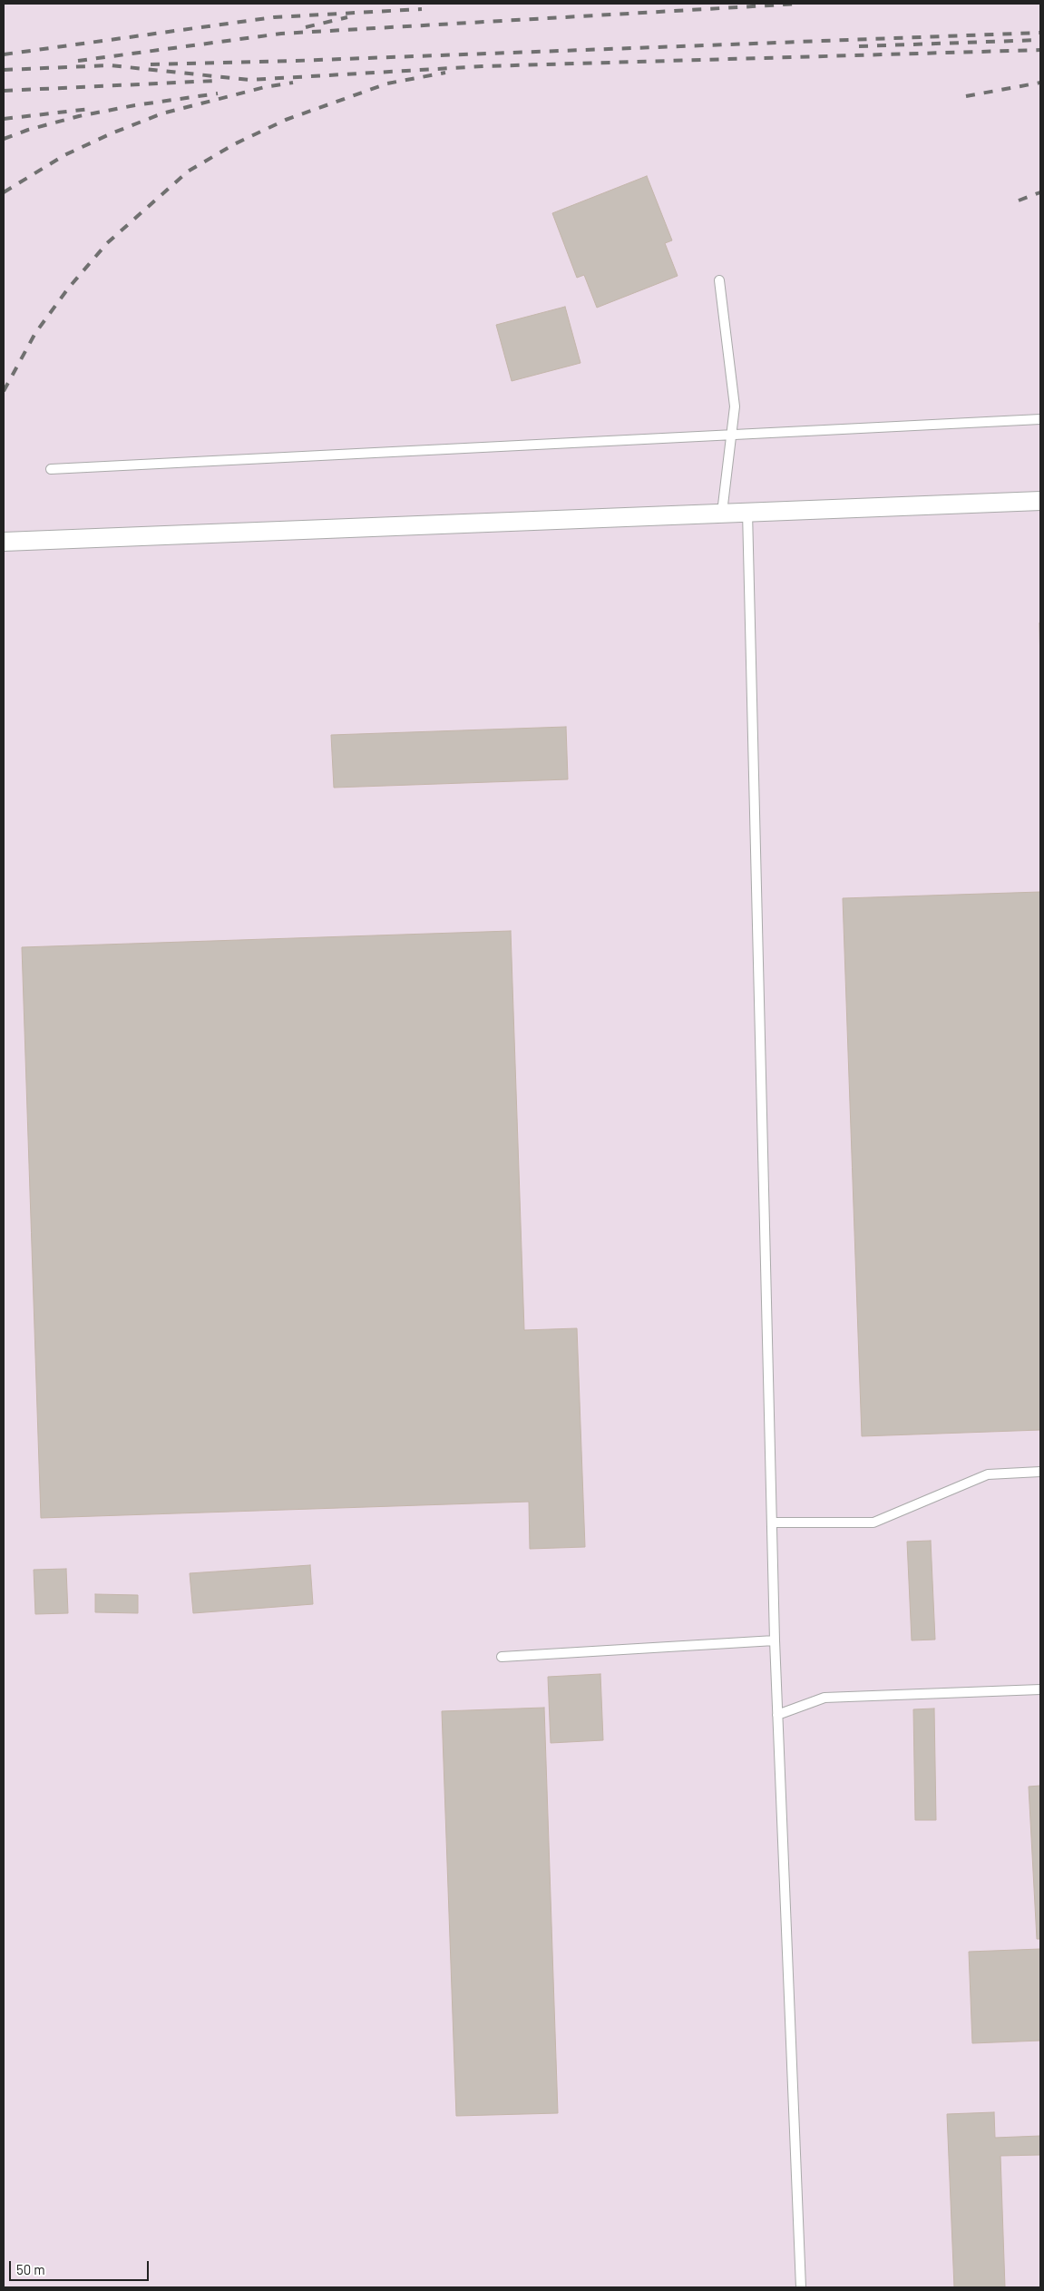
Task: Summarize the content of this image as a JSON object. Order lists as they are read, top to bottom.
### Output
{
  "scale_bar": "50 m"
}
